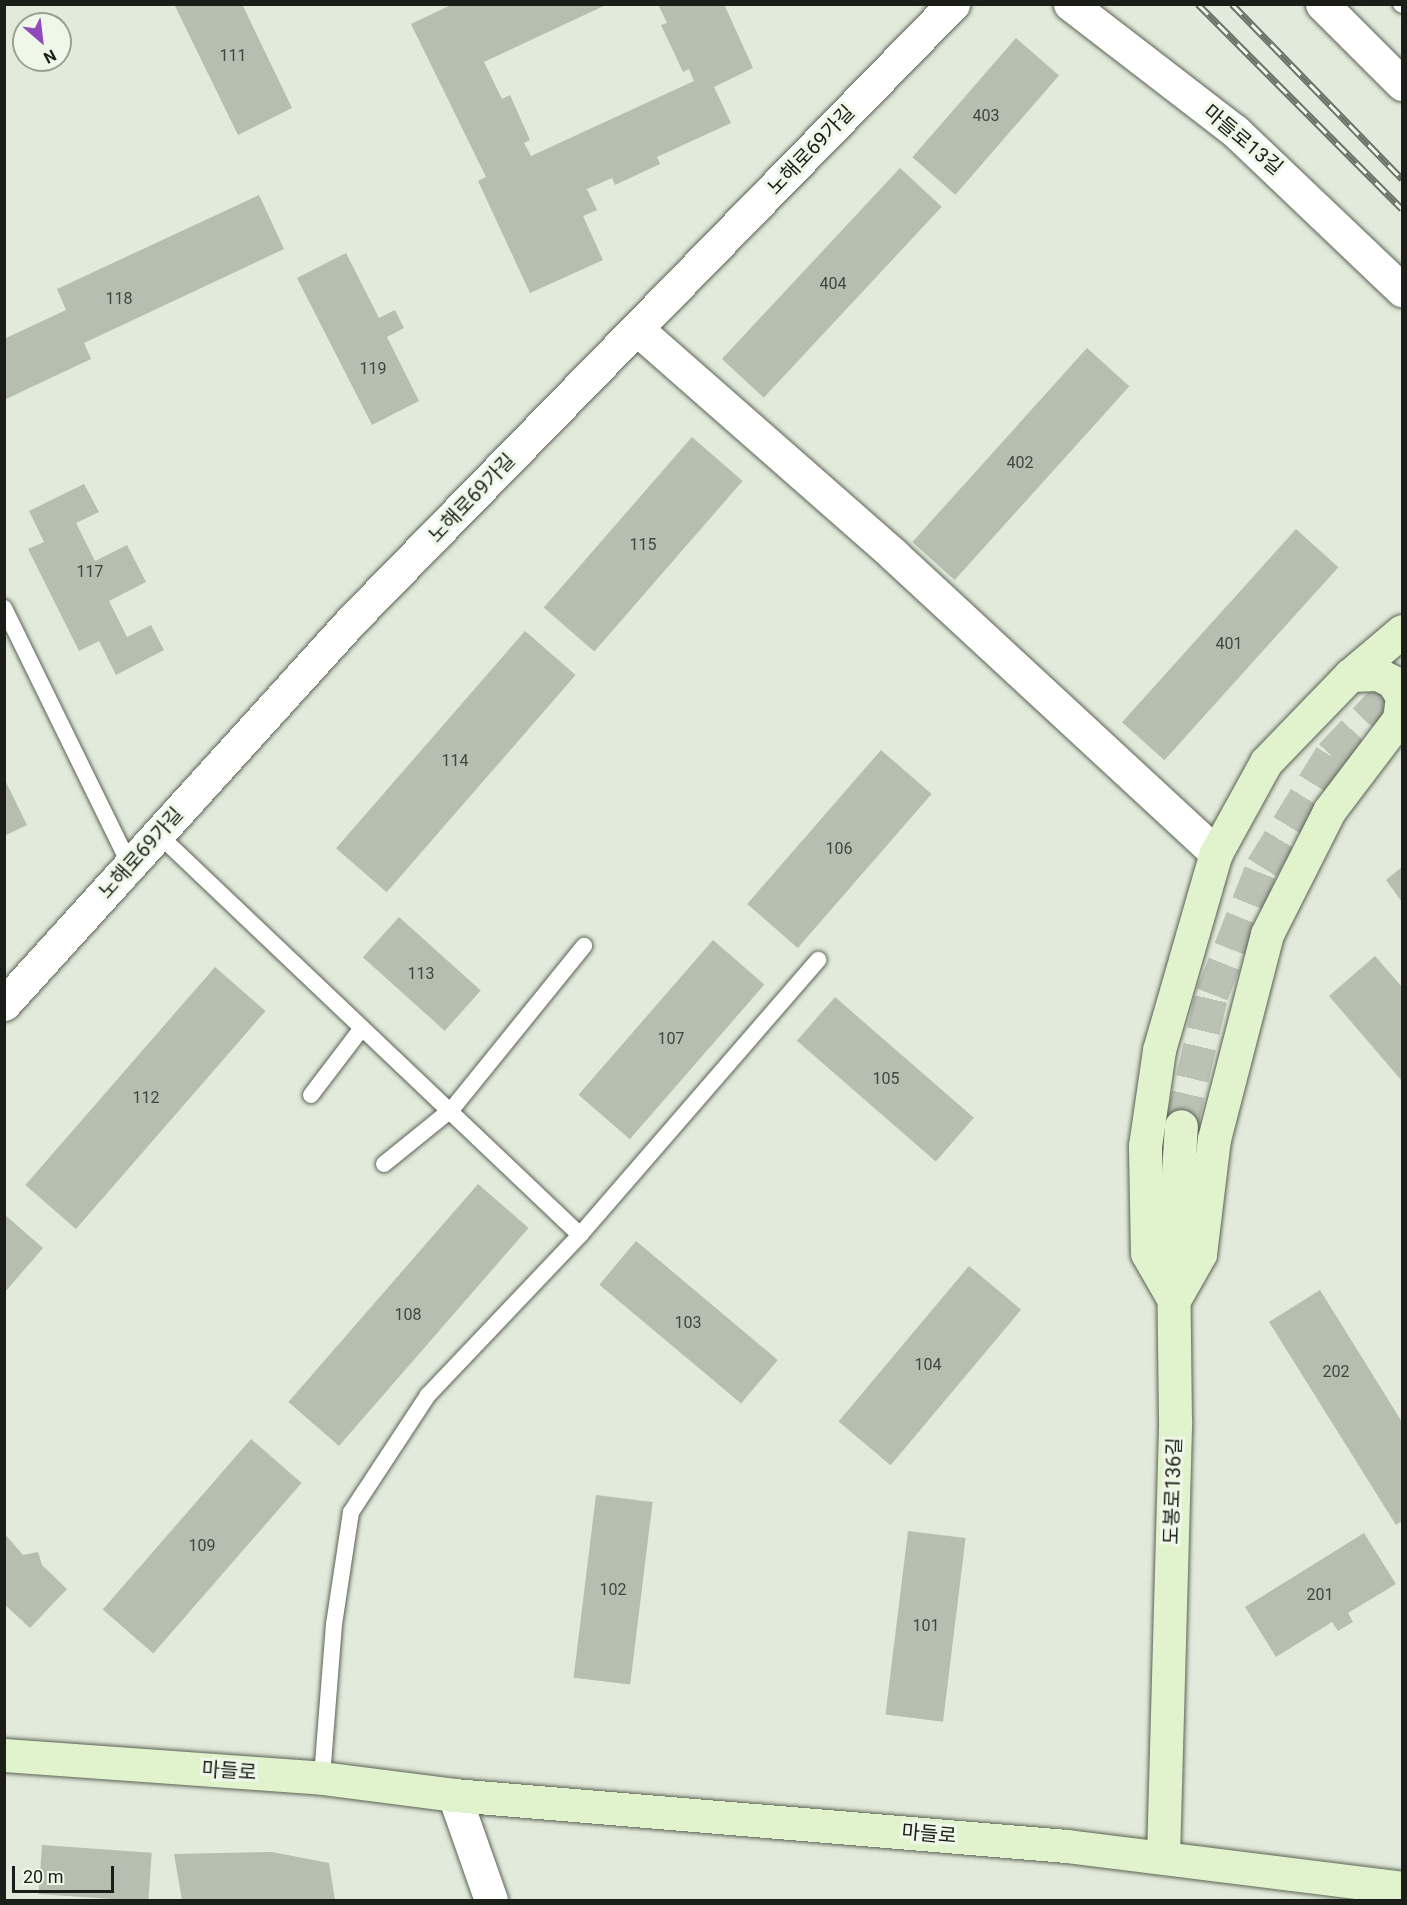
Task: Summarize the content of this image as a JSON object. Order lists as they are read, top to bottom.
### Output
{
  "streets": {
    "street": [
      "마들로13길",
      "노해로69가길",
      "도봉로136길",
      "마들로"
    ]
  },
  "crossings": [
    ["도봉로136길", "마들로"]
  ],
  "house_numbers": [
    "111",
    "403",
    "404",
    "118",
    "119",
    "402",
    "115",
    "117",
    "401",
    "114",
    "106",
    "113",
    "107",
    "105",
    "112",
    "108",
    "103",
    "104",
    "202",
    "109",
    "102",
    "201",
    "101"
  ],
  "scale_bar": "20 m",
  "north": "bottom right"
}
